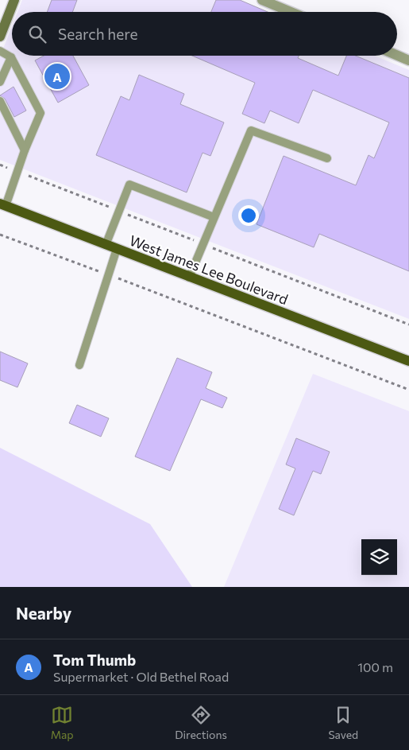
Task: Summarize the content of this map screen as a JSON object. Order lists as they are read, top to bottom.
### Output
{
  "streets": {
    "main road": ["West James Lee Boulevard"]
  },
  "page": {
    "search": "Search here",
    "pins": "A",
    "heading": "Nearby",
    "list": [
      {
        "mark": "A",
        "name": "Tom Thumb",
        "note": "Supermarket · Old Bethel Road",
        "value": "100 m"
      }
    ],
    "nav": ["Map", "Directions", "Saved"]
  }
}
